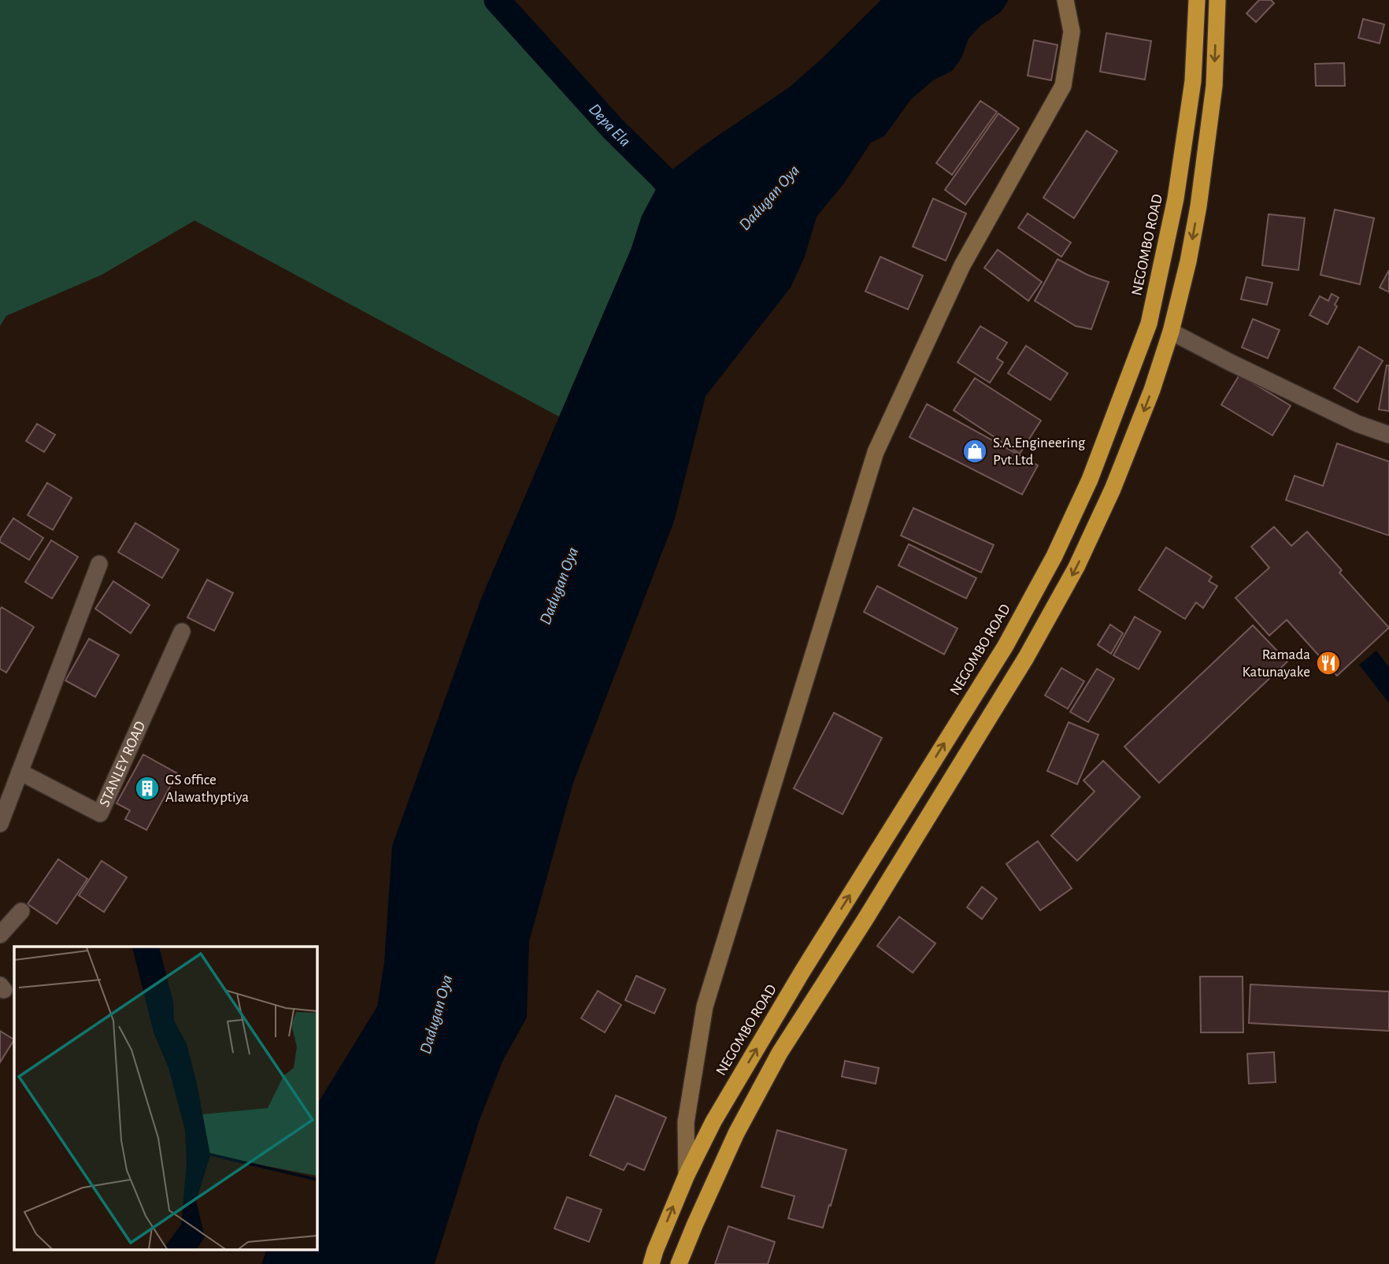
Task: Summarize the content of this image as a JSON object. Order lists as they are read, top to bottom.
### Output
{
  "streets": {
    "highway": ["NEGOMBO ROAD"],
    "street": ["STANLEY ROAD"]
  },
  "water": ["Depa Ela", "Dadugan Oya"],
  "places": {
    "shop": ["S.A.Engineering Pvt.Ltd"],
    "restaurant": ["Ramada Katunayake"],
    "building": ["GS office Alawathyptiya"]
  }
}
